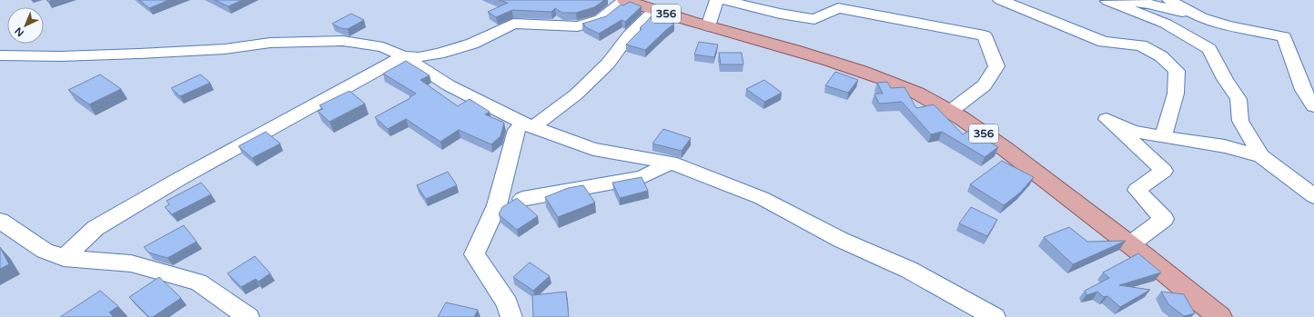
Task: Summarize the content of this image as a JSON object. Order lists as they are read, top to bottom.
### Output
{
  "streets": {
    "main road": ["356"]
  },
  "north": "bottom left"
}
